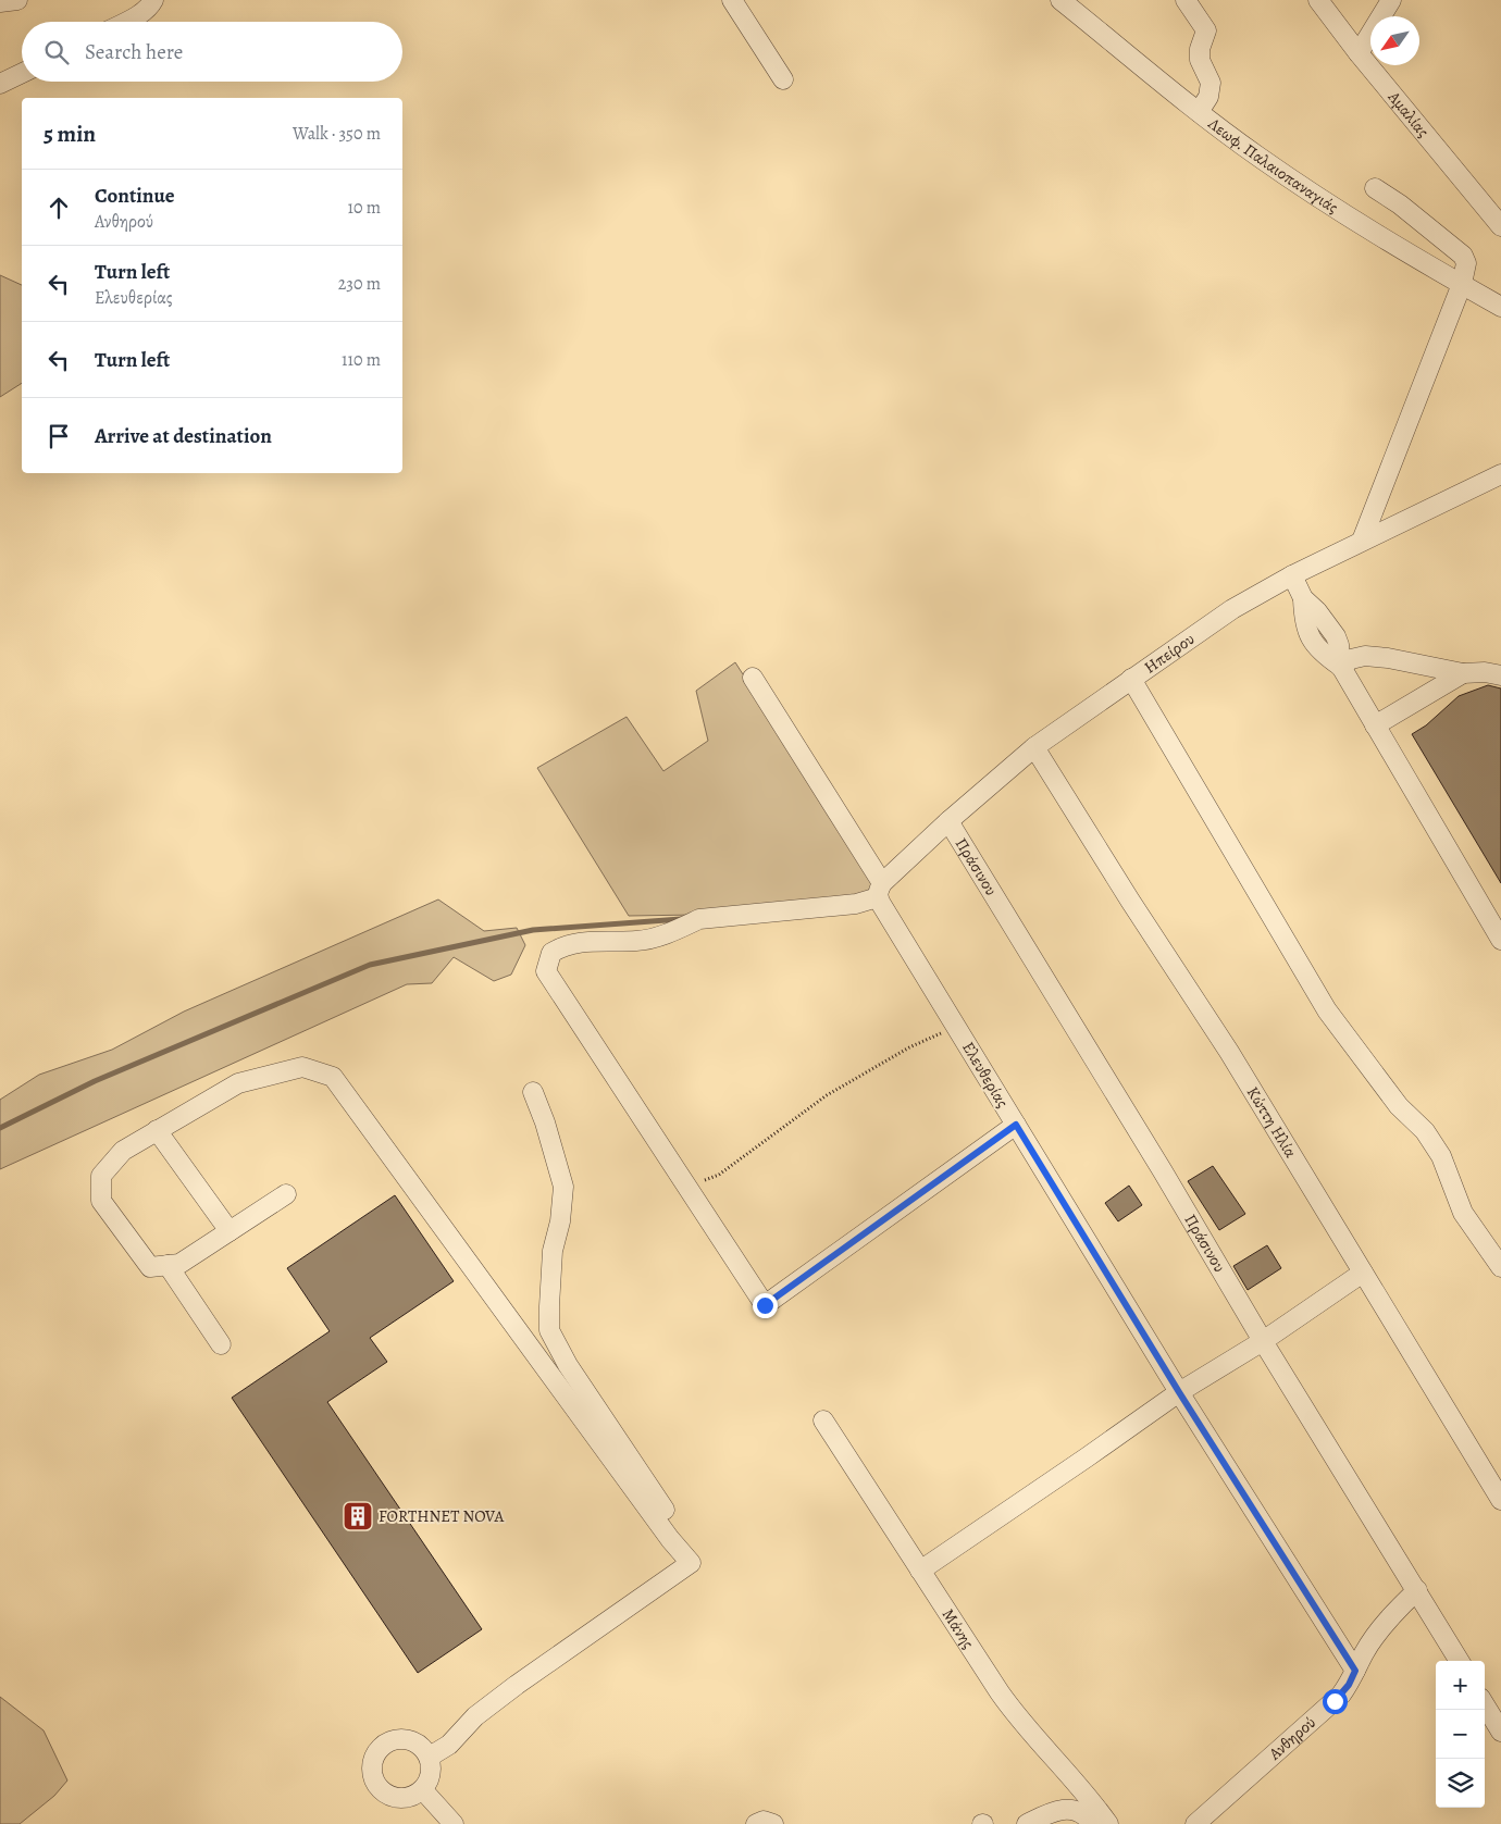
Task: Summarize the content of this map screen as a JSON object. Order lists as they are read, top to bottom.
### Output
{
  "streets": {
    "street": [
      "Αμαλίας",
      "Λεωφ. Παλαιοπαναγιάς",
      "Ηπείρου",
      "Πράσινου",
      "Ελευθερίας",
      "Κώττη Ηλία",
      "Μάνης",
      "Ανθηρού"
    ]
  },
  "crossings": [
    ["Ηπείρου", "Πράσινου"],
    ["Ηπείρου", "Ελευθερίας"],
    ["Ηπείρου", "Κώττη Ηλία"],
    ["Πράσινου", "Ανθηρού"],
    ["Ελευθερίας", "Ανθηρού"]
  ],
  "places": {
    "building": ["FORTHNET NOVA"]
  },
  "north": "bottom left",
  "page": {
    "search": "Search here",
    "heading": ["5 min", "Walk · 350 m"],
    "list": [
      ["Continue", "Ανθηρού", "10 m"],
      ["Turn left", "Ελευθερίας", "230 m"],
      ["Turn left", "110 m"],
      "Arrive at destination"
    ],
    "map_buttons": ["+", "−"]
  }
}
